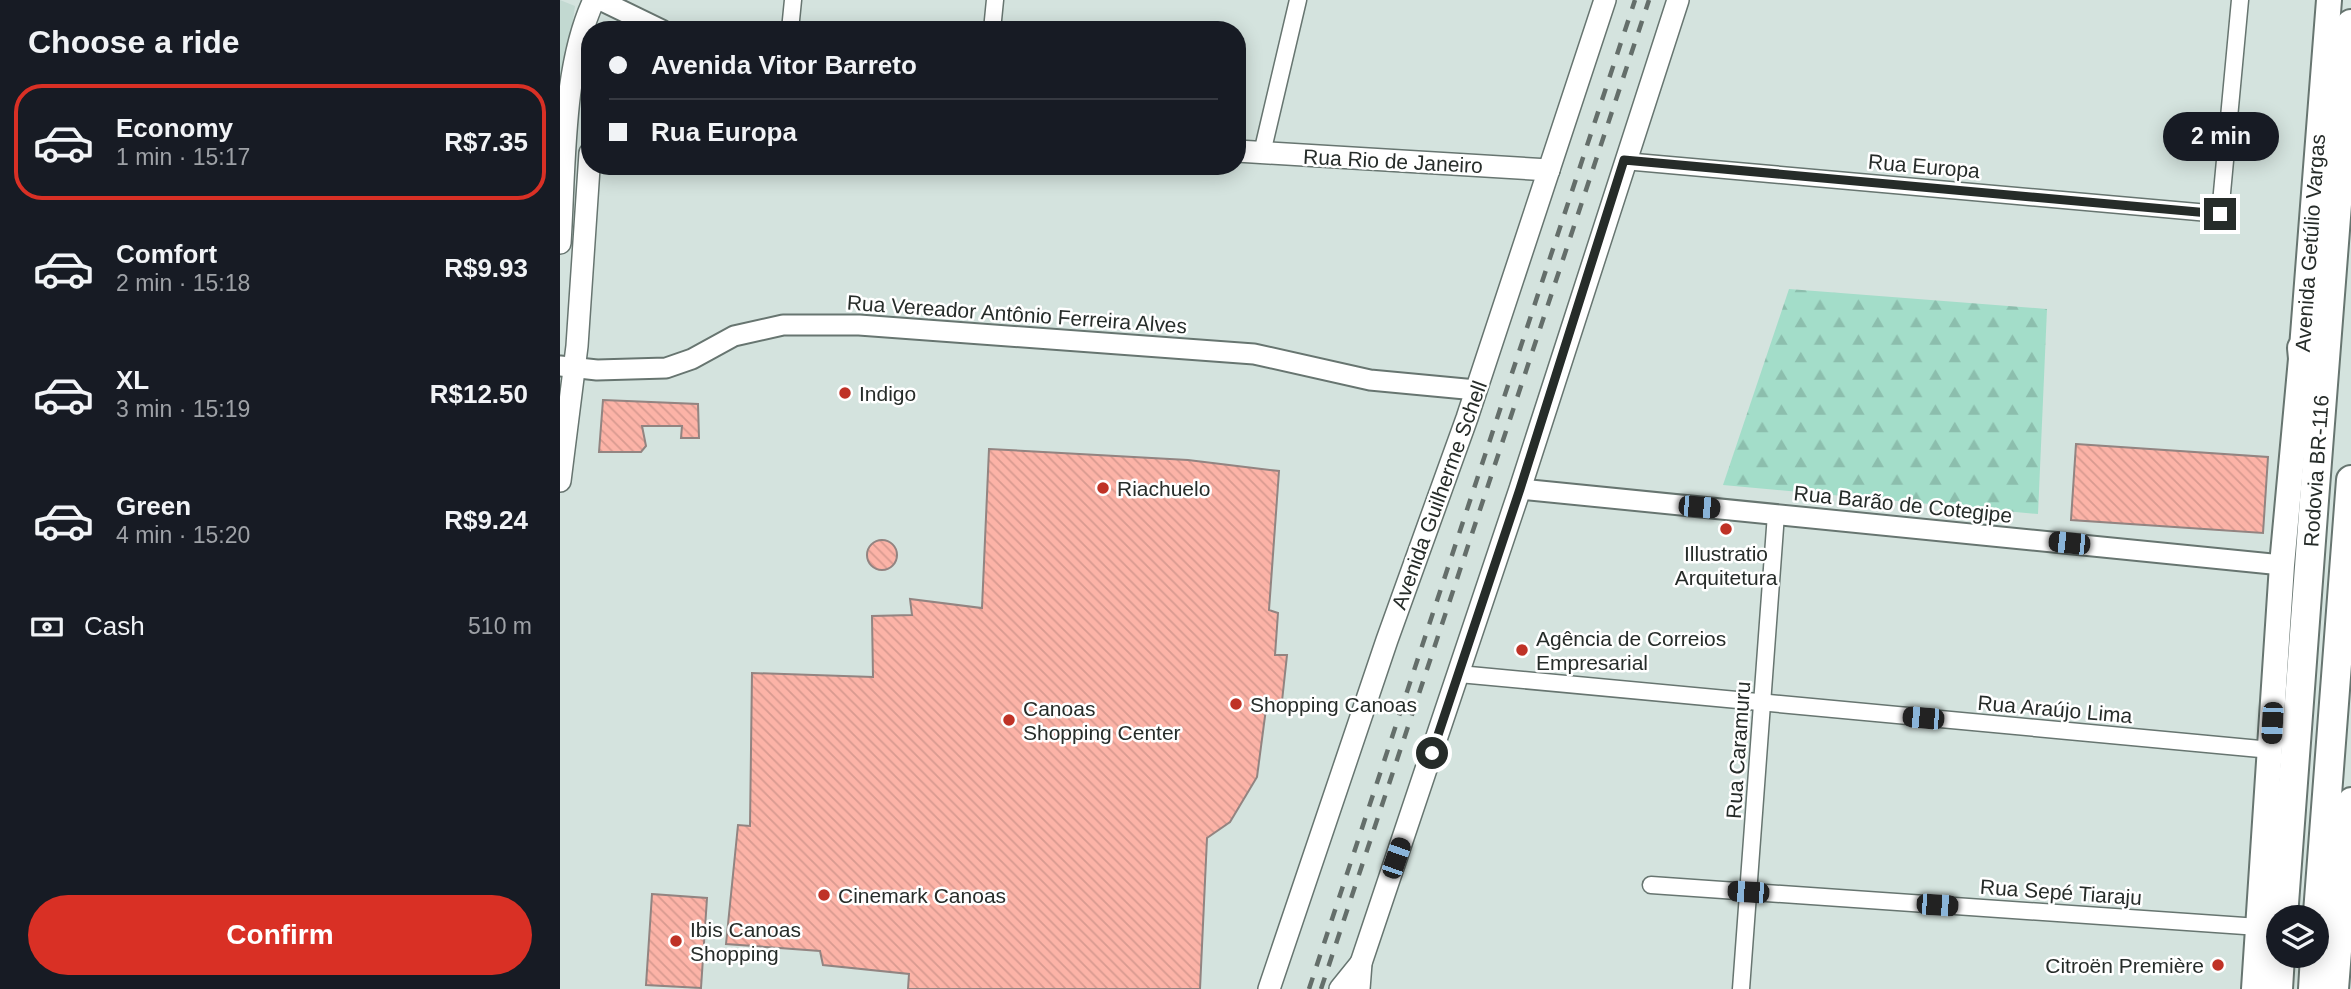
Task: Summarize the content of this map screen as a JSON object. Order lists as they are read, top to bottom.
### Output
{
  "streets": {
    "highway": ["Rodovia BR-116"],
    "main road": ["Rua Rio de Janeiro", "Avenida Getúlio Vargas", "Avenida Guilherme Schell"],
    "street": [
      "Rua Europa",
      "Rua Vereador Antônio Ferreira Alves",
      "Rua Barão de Cotegipe",
      "Rua Araújo Lima",
      "Rua Caramuru",
      "Rua Sepé Tiaraju"
    ]
  },
  "crossings": [
    ["Rua Rio de Janeiro", "Avenida Guilherme Schell"],
    ["Avenida Getúlio Vargas", "Rua Barão de Cotegipe"],
    ["Avenida Getúlio Vargas", "Rua Araújo Lima"],
    ["Rua Vereador Antônio Ferreira Alves", "Avenida Guilherme Schell"],
    ["Rua Barão de Cotegipe", "Rua Caramuru"],
    ["Rua Araújo Lima", "Rua Caramuru"],
    ["Rua Caramuru", "Rua Sepé Tiaraju"]
  ],
  "places": [
    "Indigo",
    "Riachuelo",
    "Illustratio Arquitetura",
    "Agência de Correios Empresarial",
    "Shopping Canoas",
    "Canoas Shopping Center",
    "Cinemark Canoas",
    "Ibis Canoas Shopping",
    "Citroën Première"
  ],
  "page": {
    "heading": "Choose a ride",
    "banner": ["Avenida Vitor Barreto", "Rua Europa"],
    "list": [
      {
        "name": "Economy",
        "note": "1 min · 15:17",
        "value": "R$7.35"
      },
      {
        "name": "Comfort",
        "note": "2 min · 15:18",
        "value": "R$9.93"
      },
      {
        "name": "XL",
        "note": "3 min · 15:19",
        "value": "R$12.50"
      },
      {
        "name": "Green",
        "note": "4 min · 15:20",
        "value": "R$9.24"
      }
    ],
    "bubble": "2 min",
    "pay": ["Cash", "510 m"],
    "buttons": "Confirm"
  }
}
